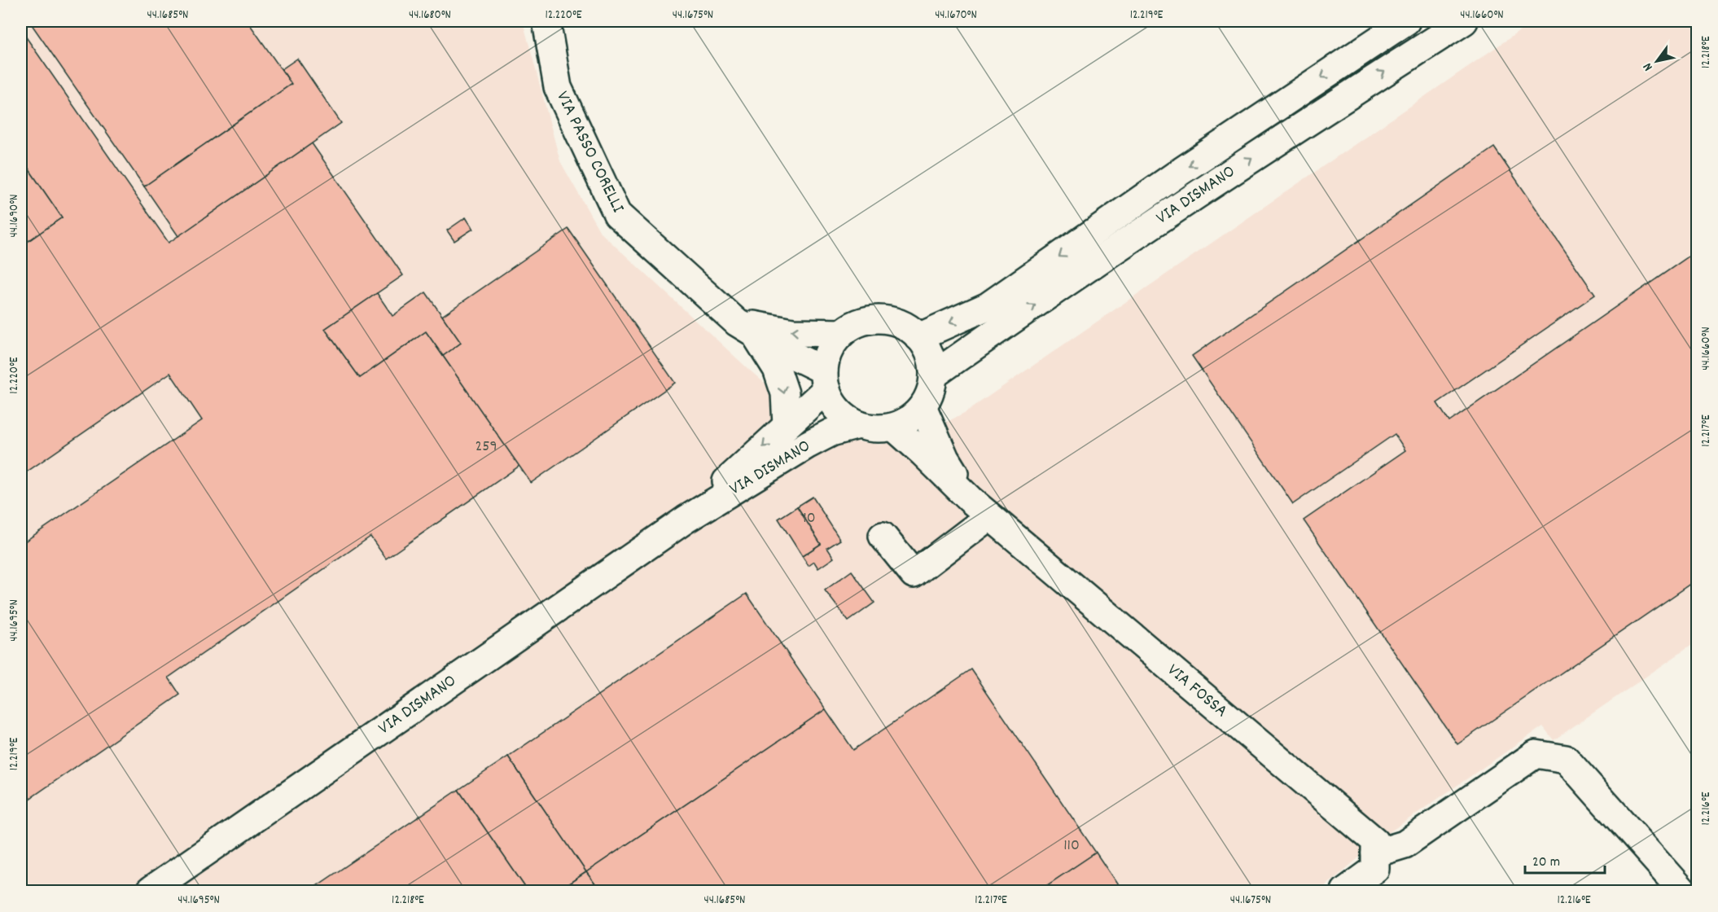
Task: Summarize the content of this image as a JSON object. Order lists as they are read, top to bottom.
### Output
{
  "streets": {
    "main road": ["VIA PASSO CORELLI", "VIA DISMANO", "VIA FOSSA"]
  },
  "crossings": [
    ["VIA PASSO CORELLI", "VIA DISMANO"],
    ["VIA PASSO CORELLI", "VIA FOSSA"],
    ["VIA DISMANO", "VIA FOSSA"]
  ],
  "house_numbers": ["259", "10", "110"],
  "scale_bar": "20 m",
  "north": "bottom left",
  "coordinates": [
    "44.1685°N",
    "44.1680°N",
    "12.220°E",
    "44.1675°N",
    "44.1670°N",
    "12.219°E",
    "44.1660°N",
    "12.218°E",
    "44.1690°N",
    "12.217°E",
    "44.1695°N",
    "12.216°E"
  ]
}
